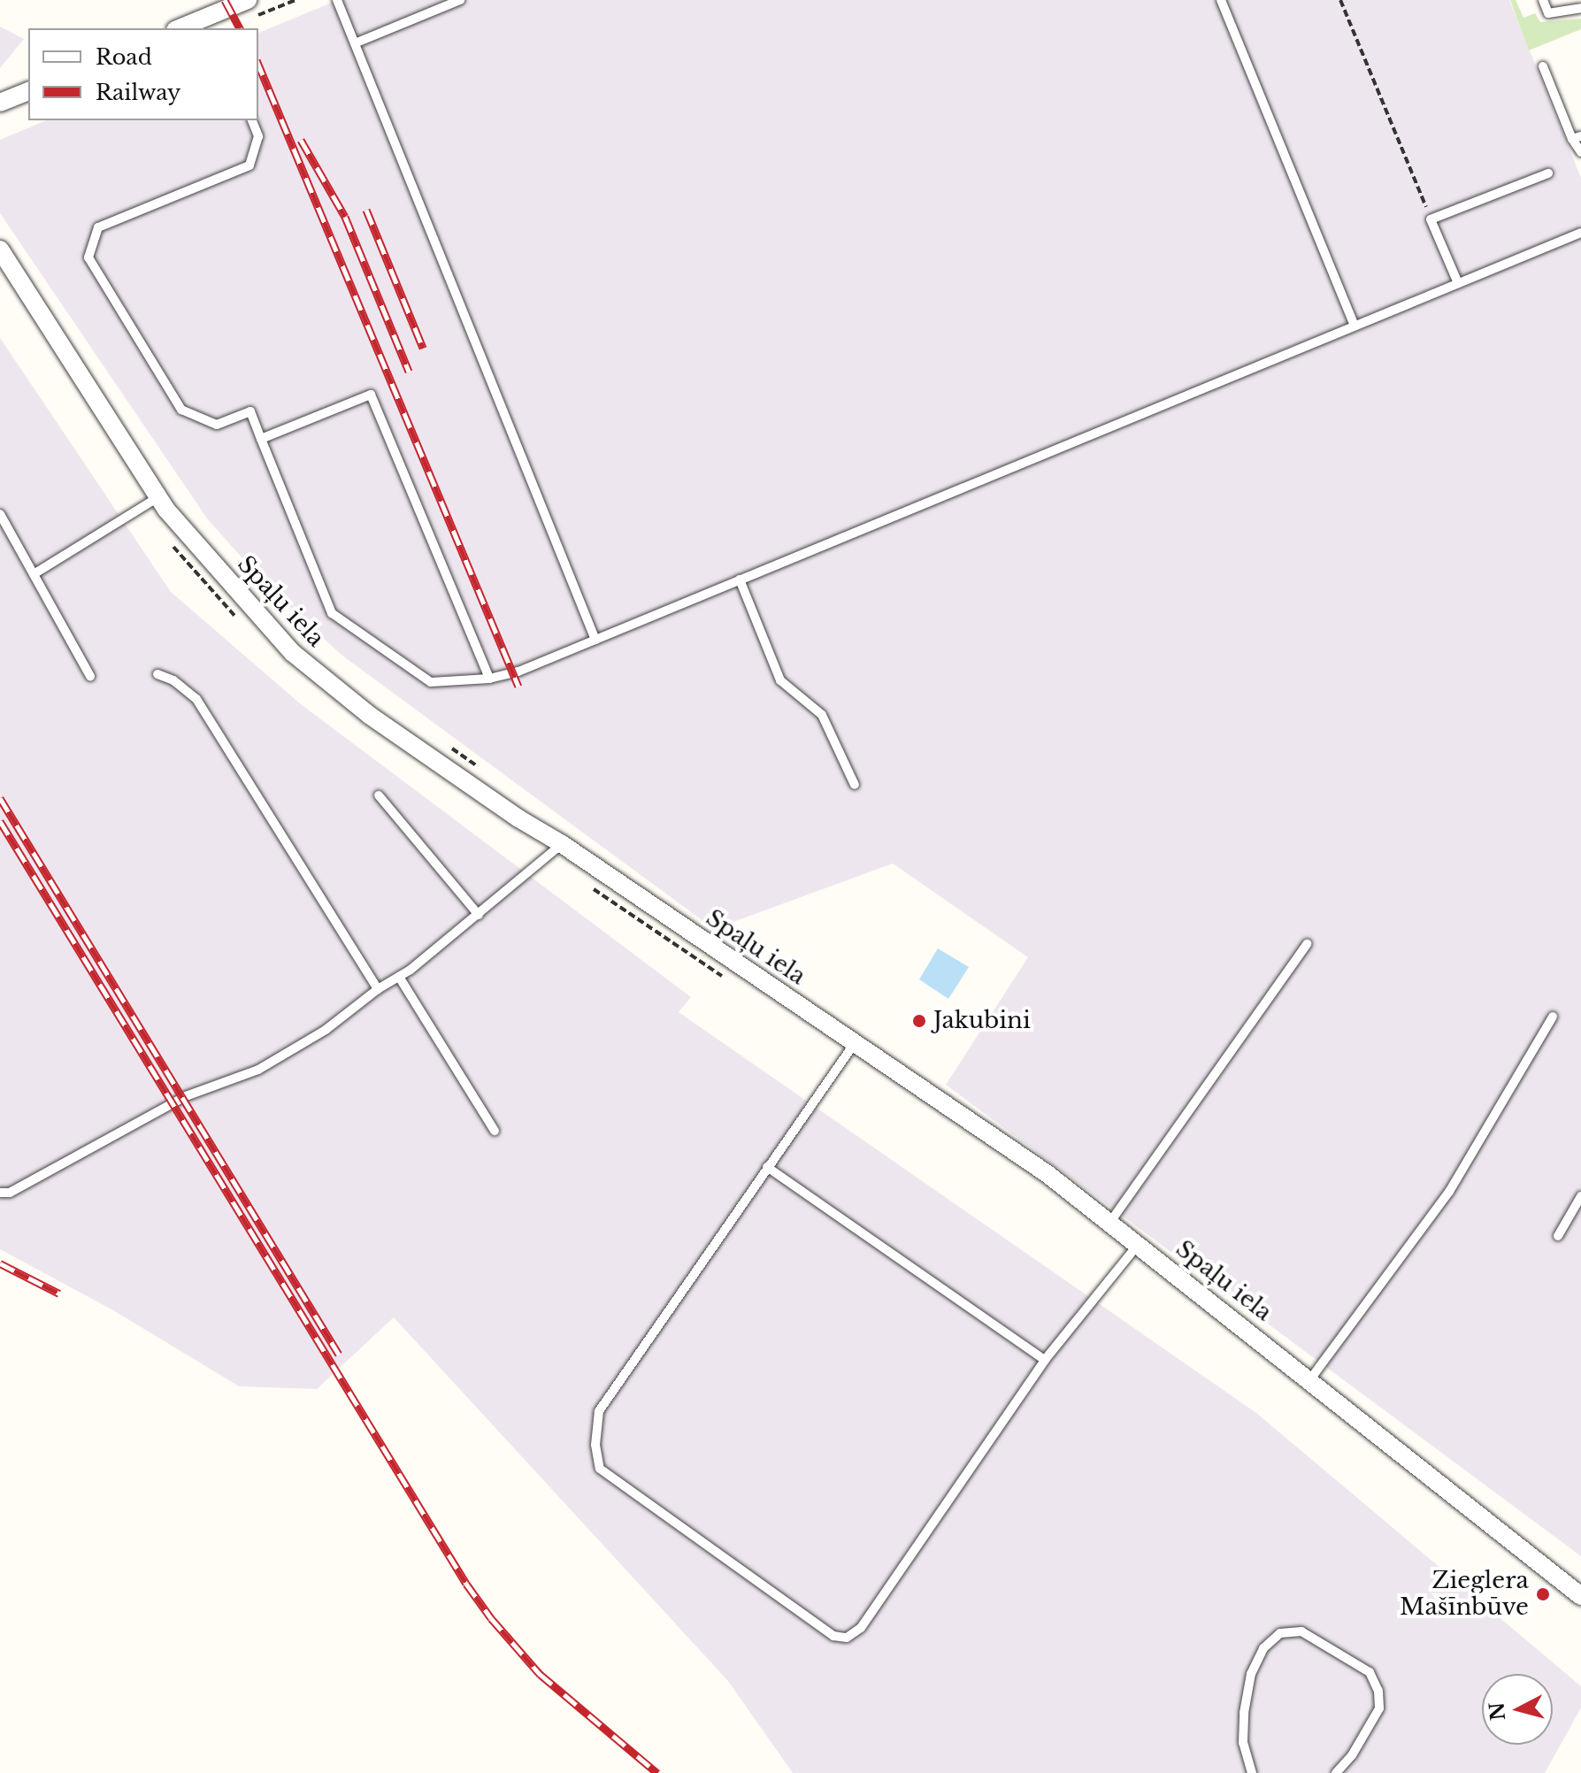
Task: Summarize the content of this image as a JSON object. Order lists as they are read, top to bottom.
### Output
{
  "streets": {
    "street": ["Spaļu iela"]
  },
  "places": ["Jakubini", "Zieglera Mašīnbūve"],
  "legend": ["Road", "Railway"],
  "north": "left"
}
